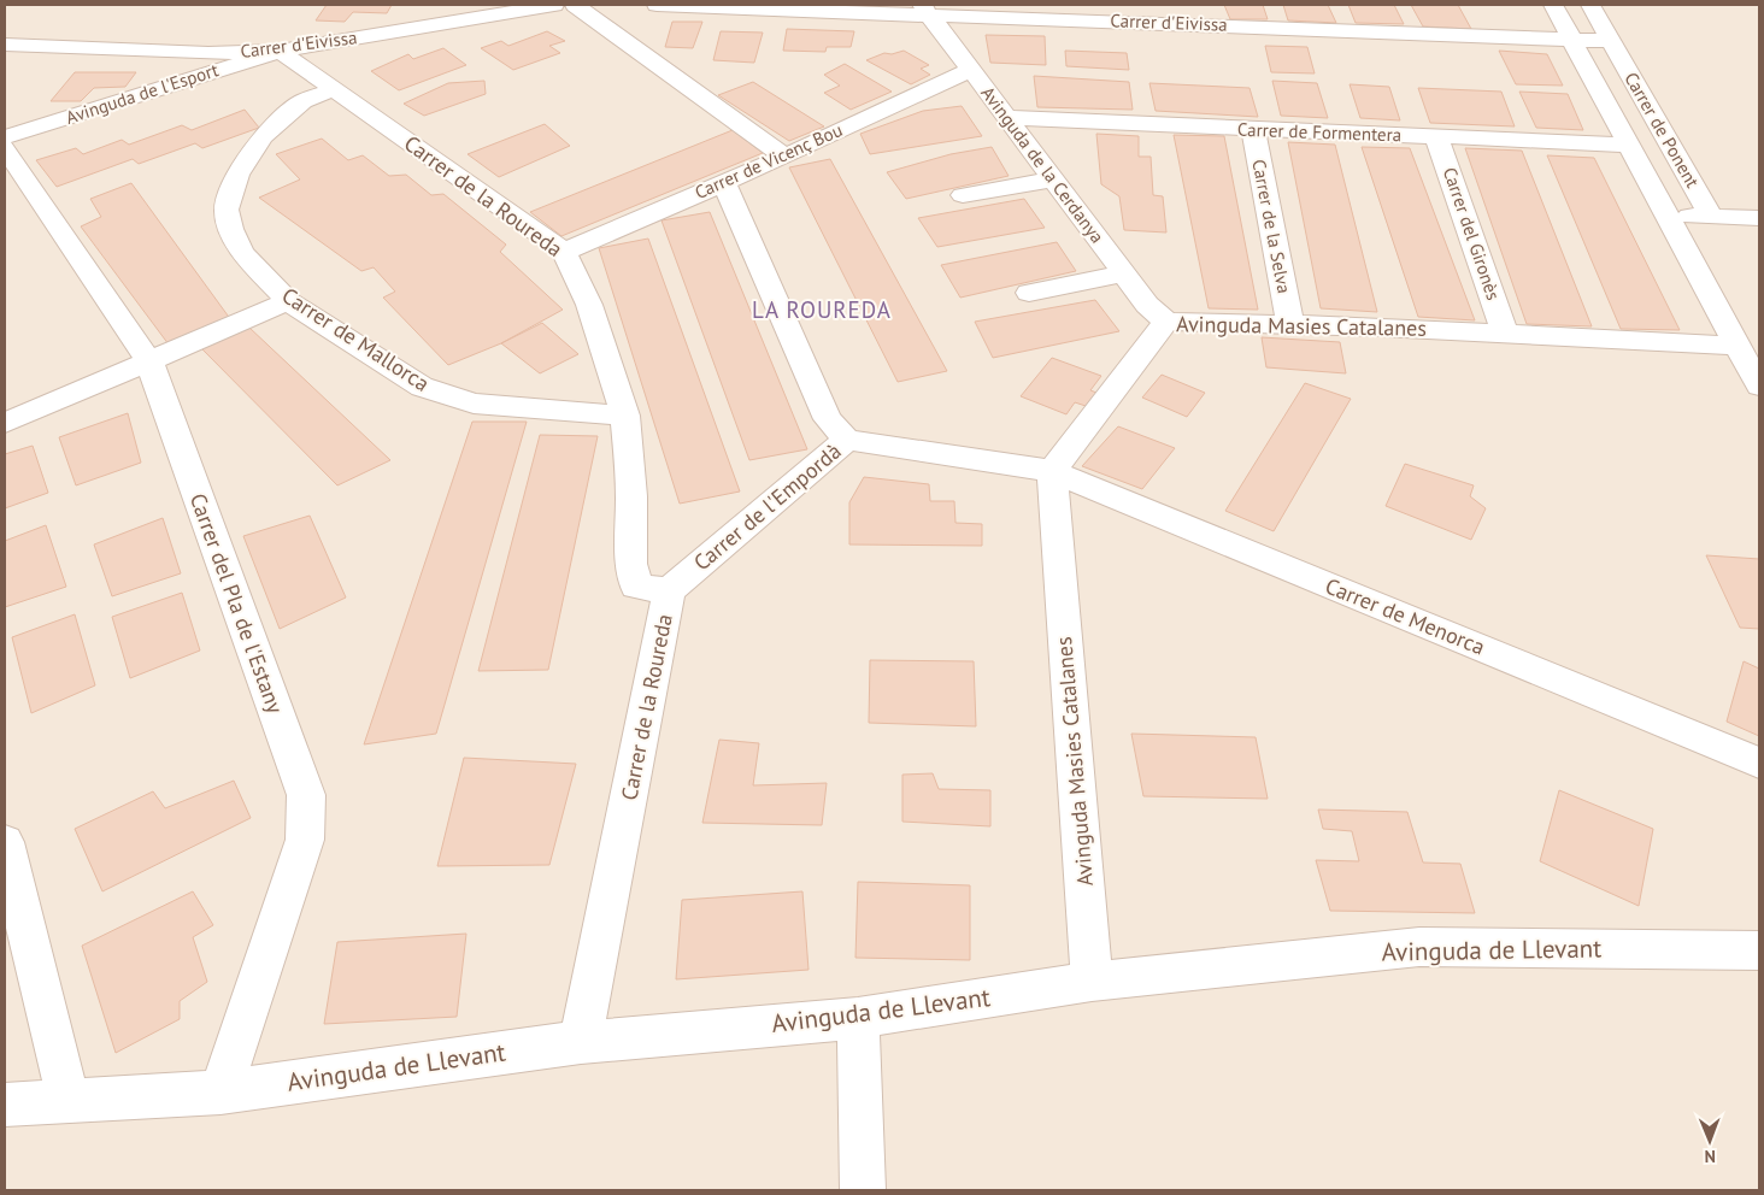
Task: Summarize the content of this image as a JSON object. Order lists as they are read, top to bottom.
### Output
{
  "streets": {
    "street": [
      "Carrer d'Eivissa",
      "Avinguda de l'Esport",
      "Carrer de Ponent",
      "Carrer de Formentera",
      "Carrer de Vicenç Bou",
      "Avinguda de la Cerdanya",
      "Carrer de la Roureda",
      "Carrer de la Selva",
      "Carrer del Gironès",
      "Avinguda Masies Catalanes",
      "Carrer de Mallorca",
      "Carrer de l'Empordà",
      "Carrer del Pla de l'Estany",
      "Carrer de Menorca",
      "Avinguda de Llevant"
    ]
  },
  "crossings": [
    ["Carrer d'Eivissa", "Avinguda de l'Esport"],
    ["Carrer d'Eivissa", "Carrer de Ponent"],
    ["Carrer d'Eivissa", "Avinguda de la Cerdanya"],
    ["Carrer d'Eivissa", "Carrer de la Roureda"],
    ["Avinguda de l'Esport", "Carrer de la Roureda"],
    ["Carrer de Ponent", "Carrer de Formentera"],
    ["Carrer de Ponent", "Avinguda Masies Catalanes"],
    ["Carrer de Formentera", "Avinguda de la Cerdanya"],
    ["Carrer de Formentera", "Carrer de la Selva"],
    ["Carrer de Formentera", "Carrer del Gironès"],
    ["Carrer de Vicenç Bou", "Avinguda de la Cerdanya"],
    ["Carrer de Vicenç Bou", "Carrer de la Roureda"],
    ["Avinguda de la Cerdanya", "Avinguda Masies Catalanes"],
    ["Carrer de la Roureda", "Carrer de Mallorca"],
    ["Carrer de la Roureda", "Carrer de l'Empordà"],
    ["Carrer de la Roureda", "Avinguda de Llevant"],
    ["Carrer de la Selva", "Avinguda Masies Catalanes"],
    ["Carrer del Gironès", "Avinguda Masies Catalanes"],
    ["Avinguda Masies Catalanes", "Carrer de l'Empordà"],
    ["Avinguda Masies Catalanes", "Carrer de Menorca"],
    ["Avinguda Masies Catalanes", "Avinguda de Llevant"],
    ["Carrer de l'Empordà", "Carrer de Menorca"],
    ["Carrer del Pla de l'Estany", "Avinguda de Llevant"]
  ],
  "districts": ["LA ROUREDA"],
  "north": "bottom"
}
